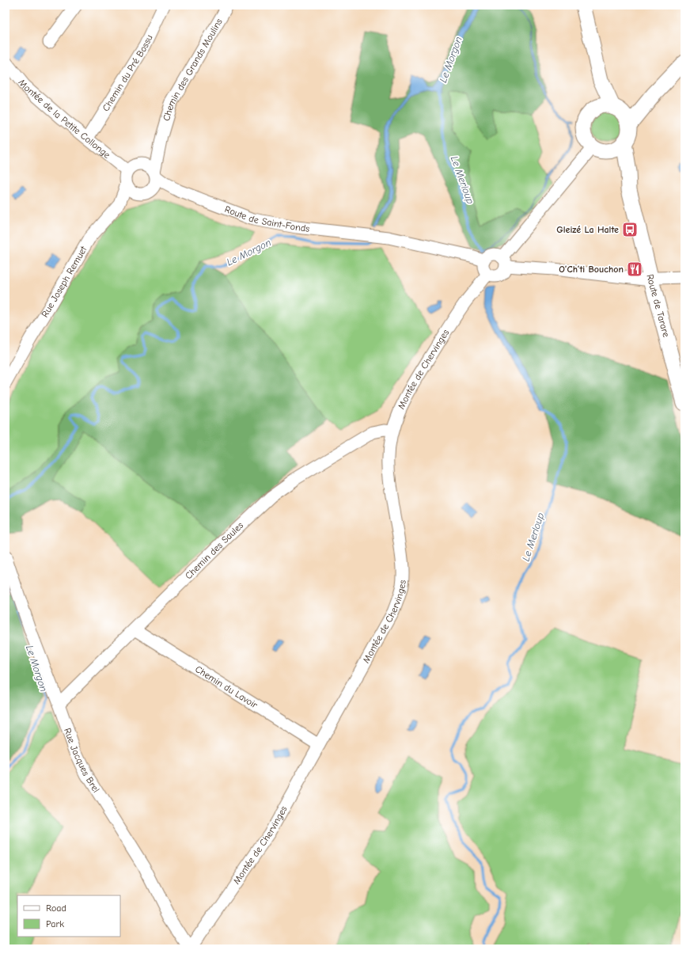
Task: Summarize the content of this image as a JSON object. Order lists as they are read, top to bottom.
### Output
{
  "streets": {
    "main road": ["Route de Tarare"],
    "street": [
      "Chemin des Grands Moulins",
      "Chemin du Pré Bossu",
      "Montée de la Petite Collonge",
      "Route de Saint-Fonds",
      "Rue Joseph Remuet",
      "Montée de Chervinges",
      "Chemin des Saules",
      "Chemin du Lavoir",
      "Rue Jacques Brel"
    ]
  },
  "crossings": [
    ["Chemin des Grands Moulins", "Montée de la Petite Collonge"],
    ["Chemin des Grands Moulins", "Route de Saint-Fonds"],
    ["Chemin des Grands Moulins", "Rue Joseph Remuet"],
    ["Chemin du Pré Bossu", "Montée de la Petite Collonge"],
    ["Montée de la Petite Collonge", "Route de Saint-Fonds"],
    ["Montée de la Petite Collonge", "Rue Joseph Remuet"],
    ["Route de Saint-Fonds", "Rue Joseph Remuet"],
    ["Route de Saint-Fonds", "Montée de Chervinges"],
    ["Montée de Chervinges", "Chemin des Saules"],
    ["Montée de Chervinges", "Chemin du Lavoir"],
    ["Montée de Chervinges", "Rue Jacques Brel"],
    ["Chemin des Saules", "Chemin du Lavoir"],
    ["Chemin des Saules", "Rue Jacques Brel"]
  ],
  "water": ["Le Morgon", "Le Merloup"],
  "places": {
    "bus stop": ["Gleizé La Halte"],
    "restaurant": ["O’Ch’ti Bouchon"]
  },
  "legend": ["Road", "Park"]
}
